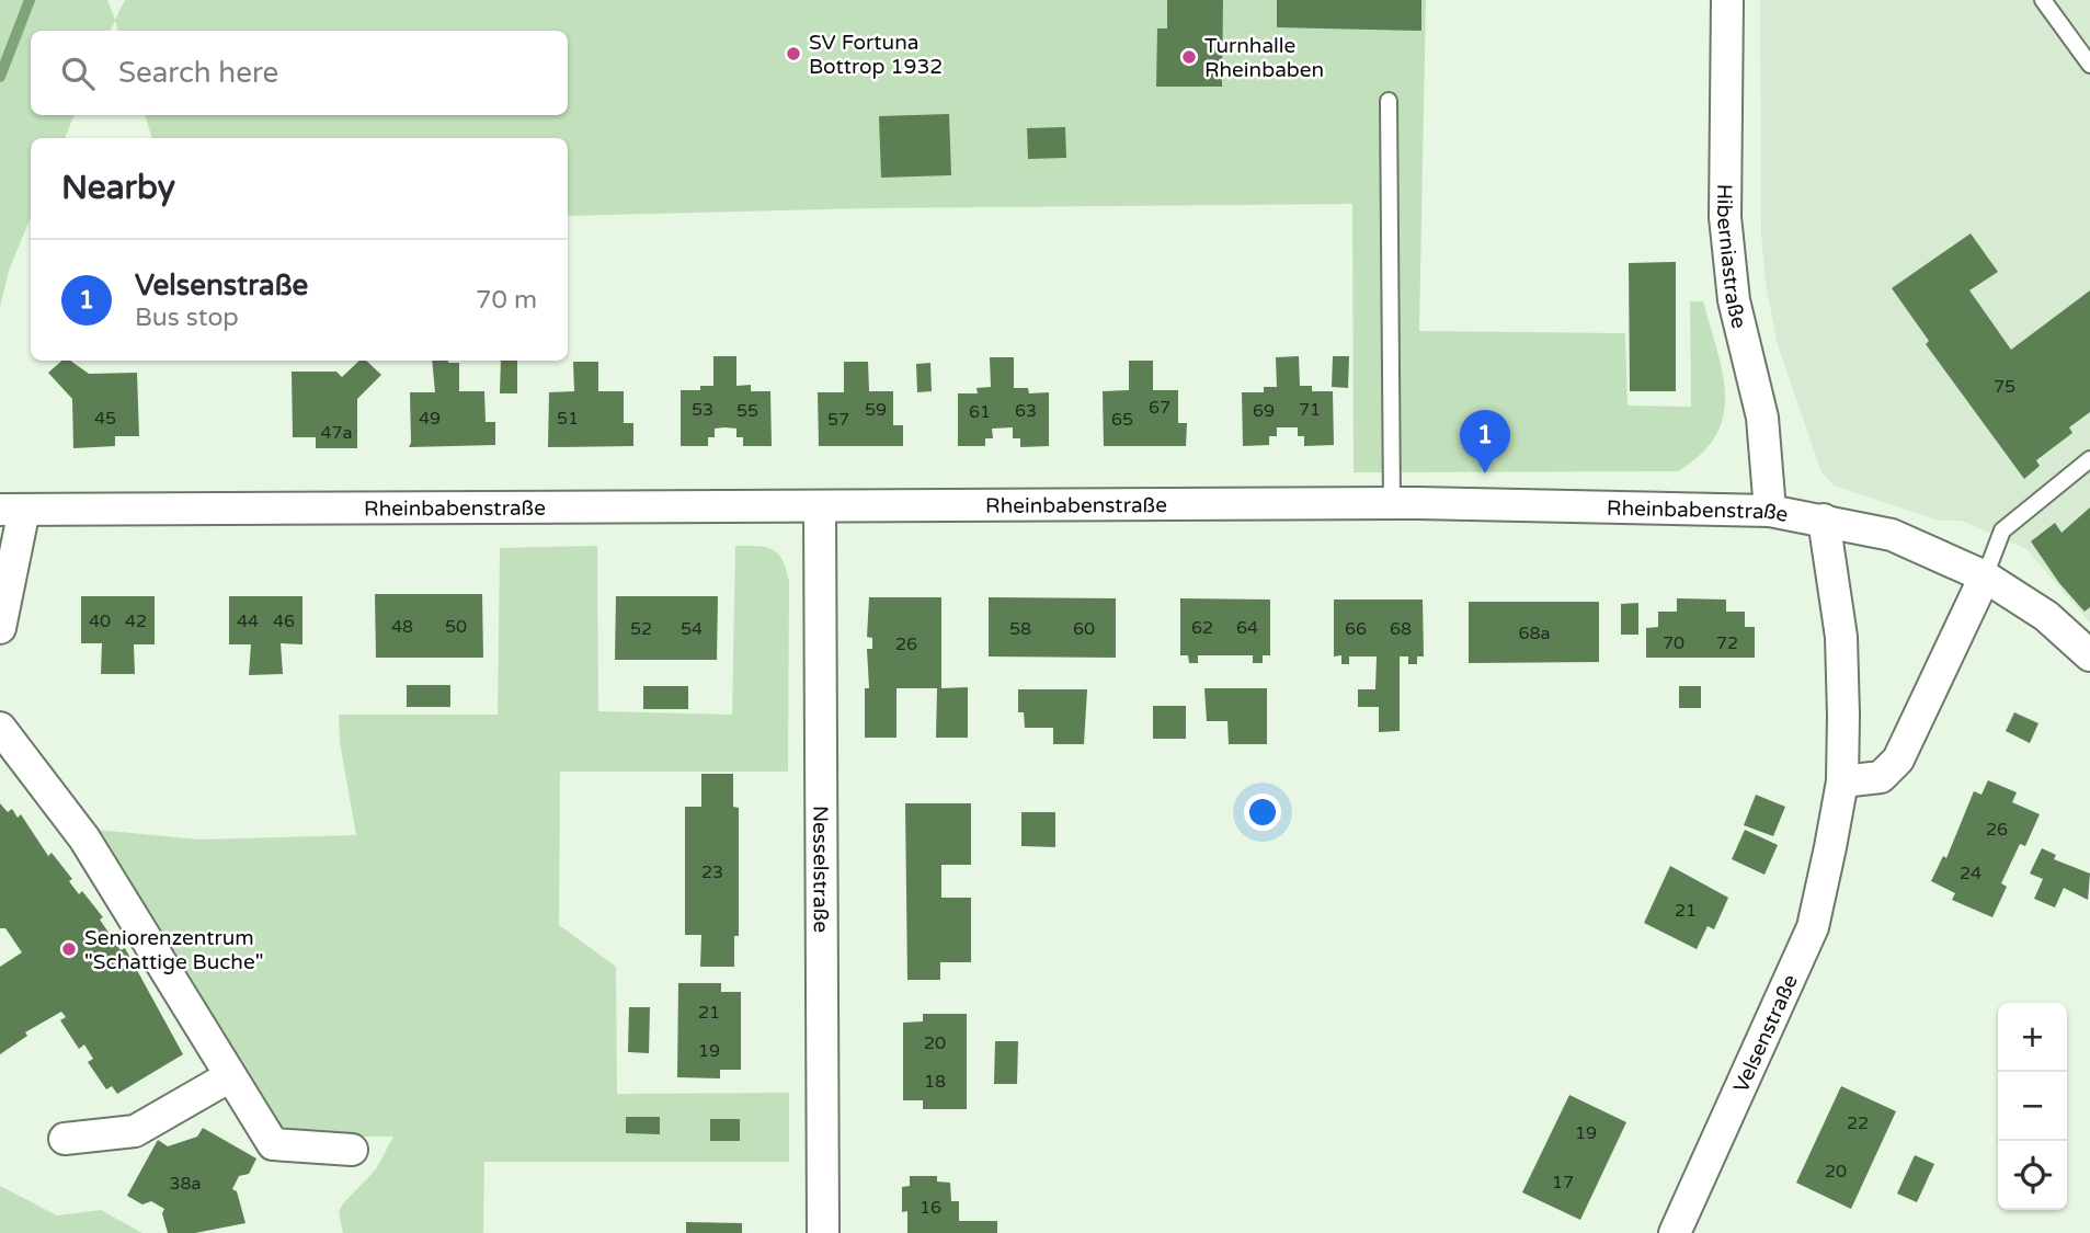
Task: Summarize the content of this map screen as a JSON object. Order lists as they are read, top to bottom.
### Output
{
  "streets": {
    "street": [
      "Hiberniastraße",
      "Rheinbabenstraße",
      "Nesselstraße",
      "Velsenstraße"
    ]
  },
  "crossings": [
    ["Hiberniastraße", "Rheinbabenstraße"],
    ["Rheinbabenstraße", "Nesselstraße"],
    ["Rheinbabenstraße", "Velsenstraße"]
  ],
  "places": ["SV Fortuna Bottrop 1932", "Turnhalle Rheinbaben", "Seniorenzentrum \"Schattige Buche\""],
  "house_numbers": [
    "75",
    "67",
    "53",
    "59",
    "71",
    "55",
    "63",
    "69",
    "61",
    "45",
    "49",
    "51",
    "57",
    "65",
    "47a",
    "40",
    "42",
    "44",
    "46",
    "48",
    "50",
    "62",
    "64",
    "52",
    "54",
    "58",
    "60",
    "66",
    "68",
    "68a",
    "70",
    "72",
    "26",
    "26",
    "23",
    "24",
    "21",
    "21",
    "20",
    "19",
    "18",
    "22",
    "19",
    "20",
    "17",
    "38a",
    "16"
  ],
  "page": {
    "search": "Search here",
    "heading": "Nearby",
    "list": [
      {
        "mark": "1",
        "name": "Velsenstraße",
        "note": "Bus stop",
        "value": "70 m"
      }
    ],
    "pins": "1",
    "map_buttons": ["+", "−"]
  }
}
